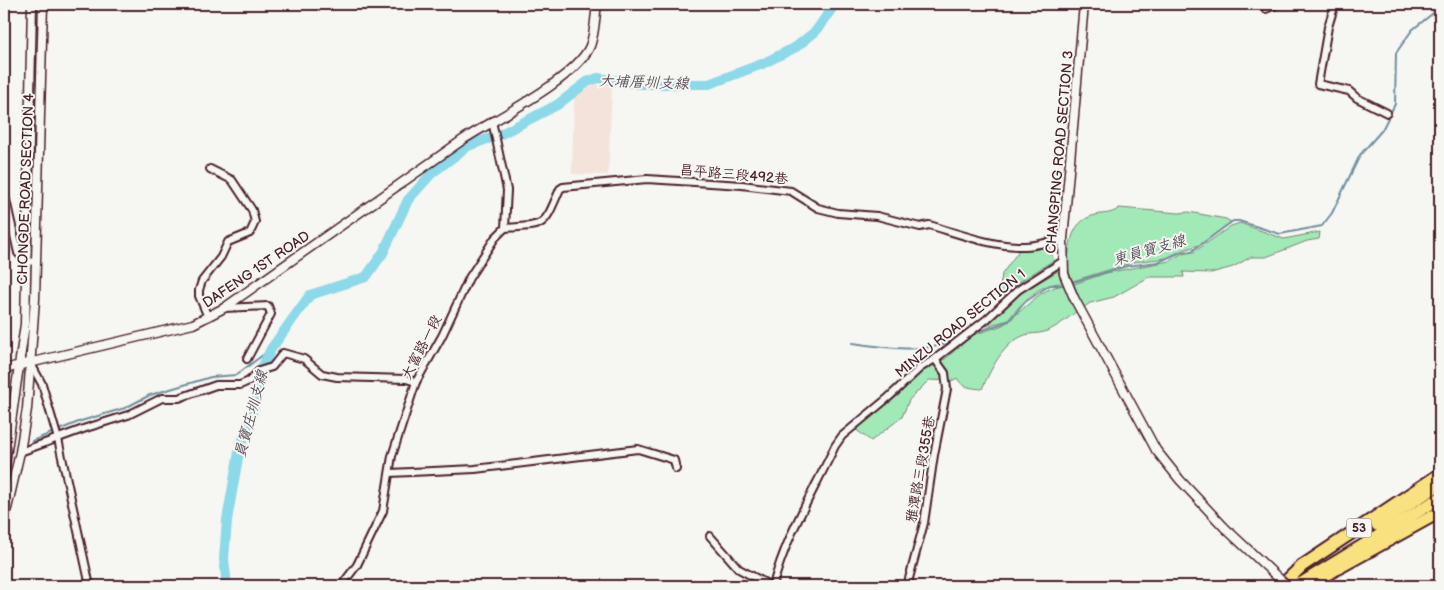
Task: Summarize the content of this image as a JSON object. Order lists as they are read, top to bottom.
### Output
{
  "streets": {
    "highway": ["53"],
    "street": [
      "CHANGPING ROAD SECTION 3",
      "昌平路三段492巷",
      "CHONGDE ROAD SECTION 4",
      "DAFENG 1ST ROAD",
      "MINZU ROAD SECTION 1",
      "大富路一段",
      "雅潭路三段355巷"
    ]
  },
  "crossings": [
    ["CHANGPING ROAD SECTION 3", "昌平路三段492巷"],
    ["CHANGPING ROAD SECTION 3", "MINZU ROAD SECTION 1"],
    ["昌平路三段492巷", "大富路一段"],
    ["CHONGDE ROAD SECTION 4", "DAFENG 1ST ROAD"],
    ["MINZU ROAD SECTION 1", "雅潭路三段355巷"]
  ],
  "water": ["大埔厝圳支線", "東員寶支線", "員寶庄圳支線"]
}
